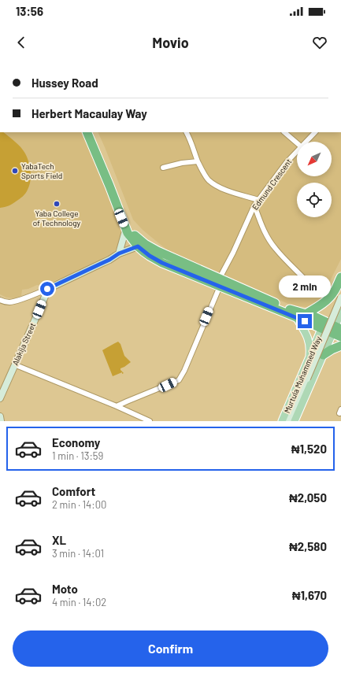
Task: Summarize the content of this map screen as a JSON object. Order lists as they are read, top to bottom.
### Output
{
  "streets": {
    "main road": ["Murtula Muhammed Way"],
    "street": ["Edmund Crescent", "Alakija Street"]
  },
  "places": ["YabaTech Sports Field", "Yaba College of Technology"],
  "north": "bottom left",
  "page": {
    "status": "13:56",
    "header": "Movio",
    "banner": ["Hussey Road", "Herbert Macaulay Way"],
    "bubble": "2 min",
    "list": [
      {
        "name": "Economy",
        "note": "1 min · 13:59",
        "value": "₦1,520"
      },
      {
        "name": "Comfort",
        "note": "2 min · 14:00",
        "value": "₦2,050"
      },
      {
        "name": "XL",
        "note": "3 min · 14:01",
        "value": "₦2,580"
      },
      {
        "name": "Moto",
        "note": "4 min · 14:02",
        "value": "₦1,670"
      }
    ],
    "buttons": "Confirm"
  }
}
